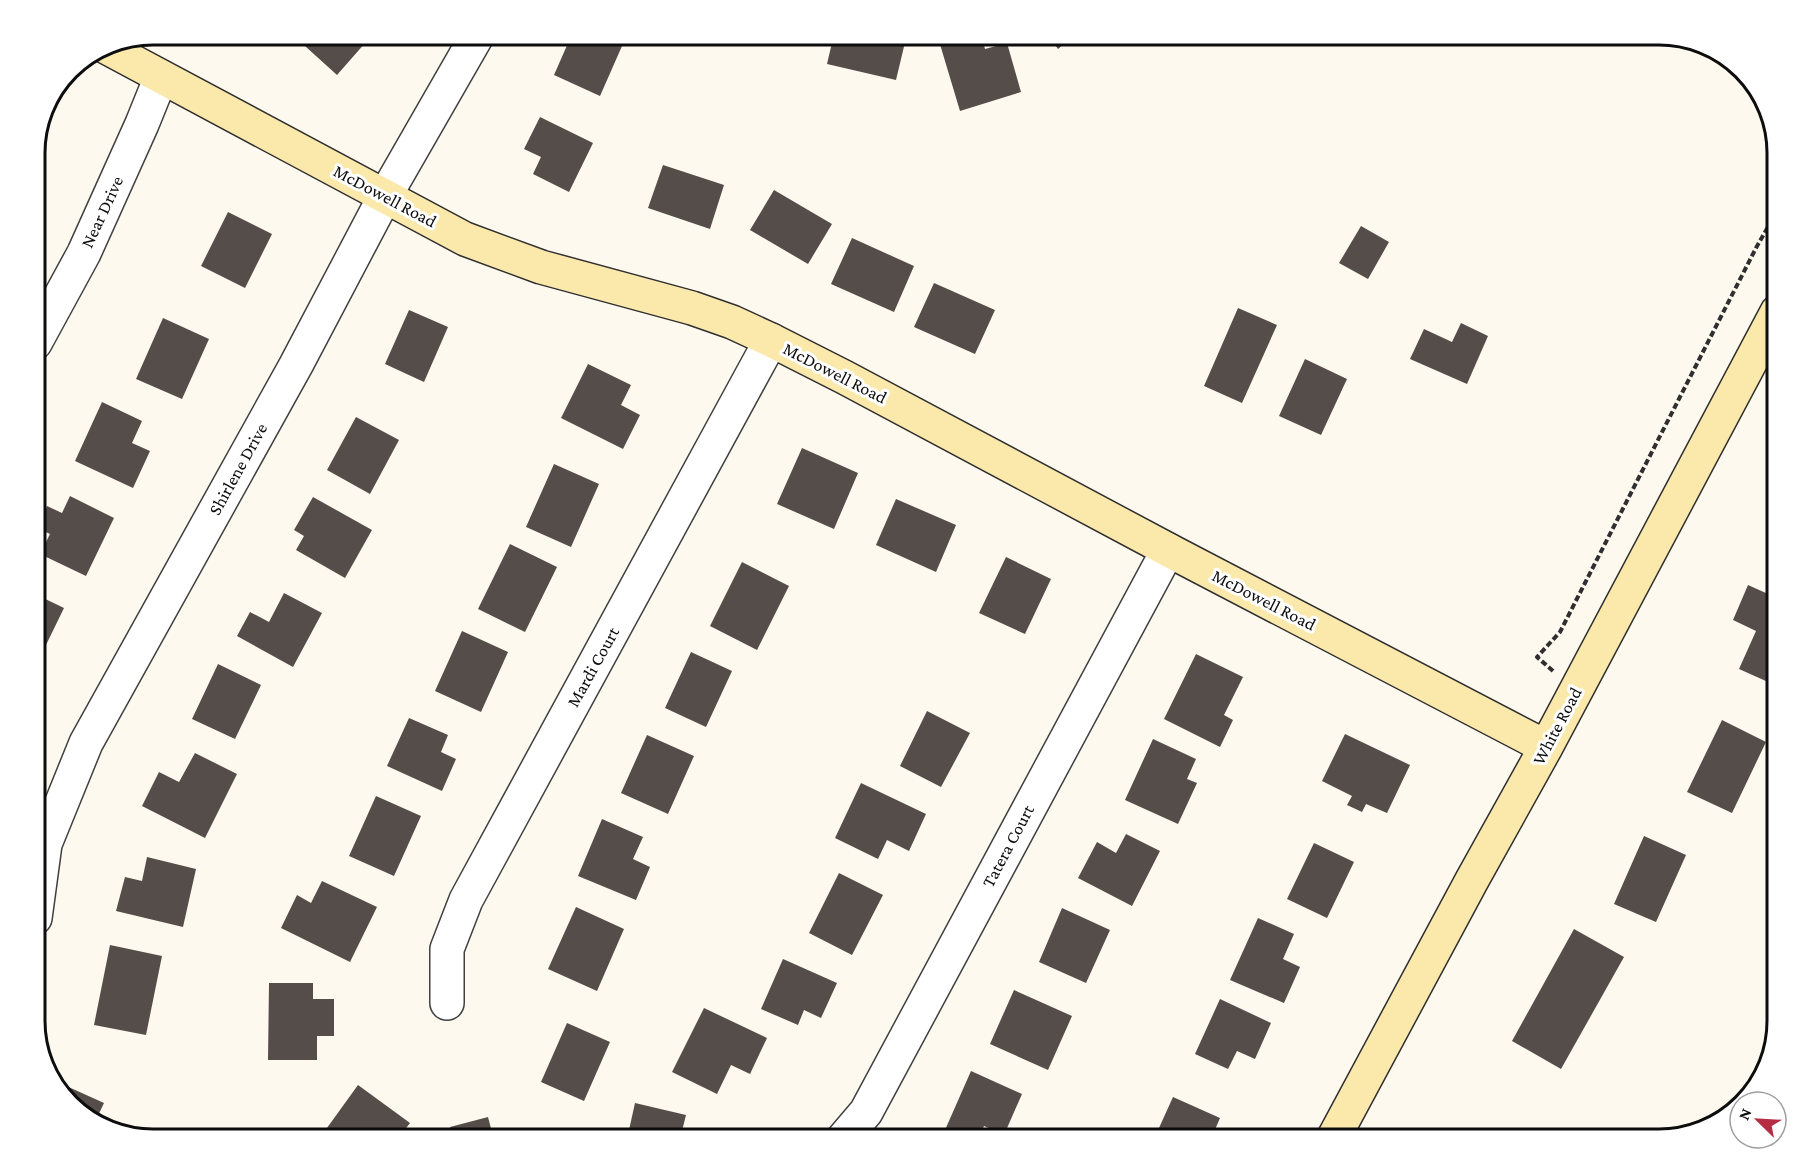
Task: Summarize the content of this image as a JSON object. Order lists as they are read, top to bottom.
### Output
{
  "streets": {
    "street": [
      "McDowell Road",
      "Near Drive",
      "Shirlene Drive",
      "Mardi Court",
      "White Road",
      "Tatera Court"
    ]
  },
  "crossings": [
    ["McDowell Road", "Near Drive"],
    ["McDowell Road", "Shirlene Drive"],
    ["McDowell Road", "Mardi Court"],
    ["McDowell Road", "White Road"],
    ["McDowell Road", "Tatera Court"]
  ],
  "north": "top left"
}
